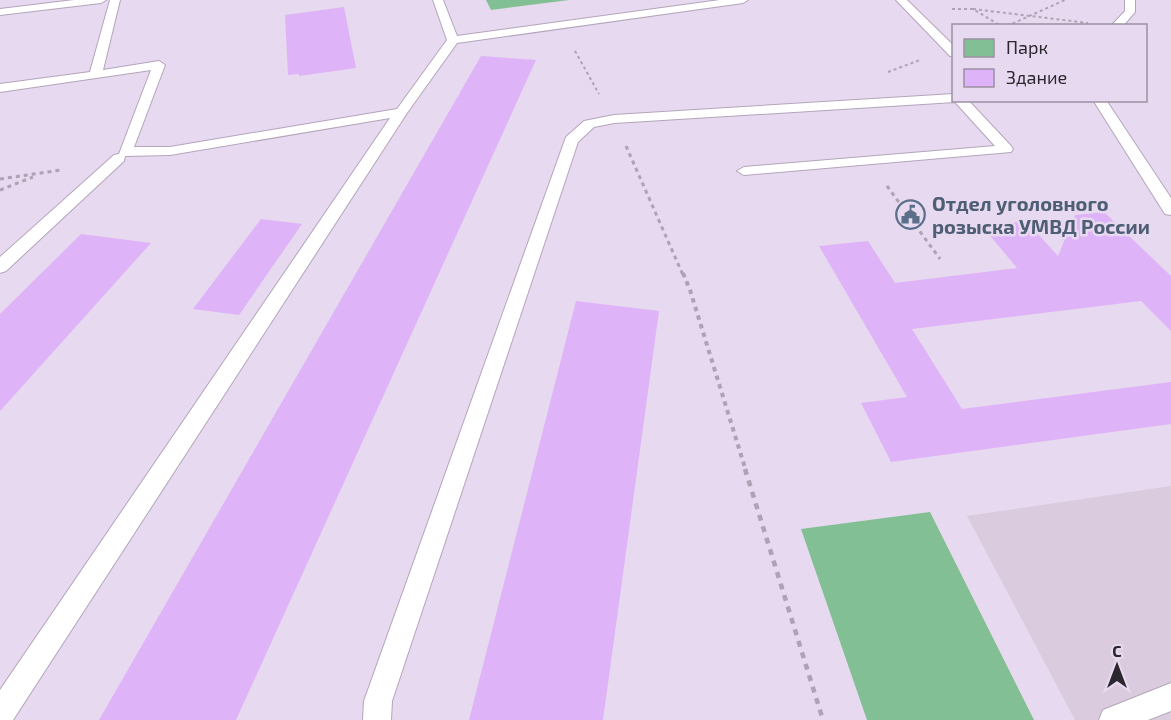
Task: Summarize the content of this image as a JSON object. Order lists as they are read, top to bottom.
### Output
{
  "places": {
    "public building": ["Отдел уголовного розыска УМВД России"]
  },
  "legend": ["Парк", "Здание"],
  "north": "top"
}
